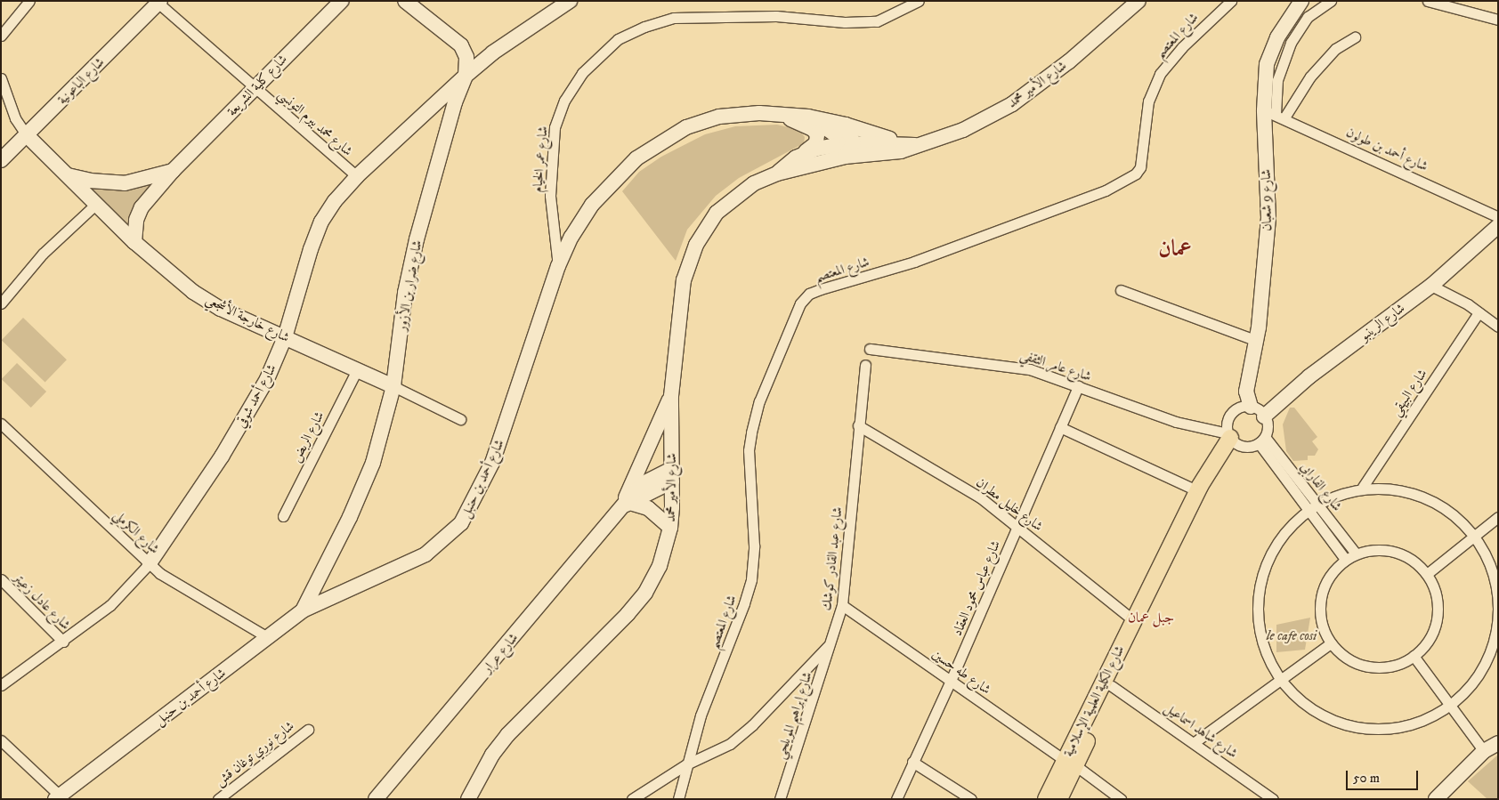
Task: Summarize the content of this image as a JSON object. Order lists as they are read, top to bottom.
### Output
{
  "streets": {
    "main road": ["شارع الكلية العلمية الإسلامية"],
    "street": [
      "شارع المعتصم",
      "شارع الباعونية",
      "شارع الأمير محمد",
      "شارع كلية الشريعة",
      "شارع محمد بيرم التونسي",
      "شارع أحمد بن طولون",
      "شارع عمر الخيام",
      "شارع 9 شعبان",
      "شارع ضرار بن الأزور",
      "شارع خارجة الأشجعي",
      "شارع الرينبو",
      "شارع عامر الثقفي",
      "شارع البيهقي",
      "شارع أحمد شوقي",
      "شارع الربض",
      "شارع أحمد بن حنبل",
      "شارع الفارابي",
      "شارع خليل مطران",
      "شارع الكرملي",
      "شارع عبد القادر كوشك",
      "شارع عباس محمود العقاد",
      "شارع عادل زعيتر",
      "شارع عرار",
      "شارع طه حسين",
      "شارع إبراهيم المويلحي",
      "شارع شاهد اسماعيل",
      "شارع نوري توغان قش"
    ]
  },
  "crossings": [
    ["شارع المعتصم", "شارع عبد القادر كوشك"],
    ["شارع الباعونية", "شارع محمد بيرم التونسي"],
    ["شارع الباعونية", "شارع خارجة الأشجعي"],
    ["شارع الأمير محمد", "شارع أحمد بن حنبل"],
    ["شارع الأمير محمد", "شارع عرار"],
    ["شارع كلية الشريعة", "شارع محمد بيرم التونسي"],
    ["شارع كلية الشريعة", "شارع خارجة الأشجعي"],
    ["شارع محمد بيرم التونسي", "شارع أحمد شوقي"],
    ["شارع أحمد بن طولون", "شارع 9 شعبان"],
    ["شارع عمر الخيام", "شارع أحمد بن حنبل"],
    ["شارع 9 شعبان", "شارع الرينبو"],
    ["شارع 9 شعبان", "شارع عامر الثقفي"],
    ["شارع 9 شعبان", "شارع الفارابي"],
    ["شارع 9 شعبان", "شارع الكلية العلمية الإسلامية"],
    ["شارع ضرار بن الأزور", "شارع خارجة الأشجعي"],
    ["شارع ضرار بن الأزور", "شارع أحمد شوقي"],
    ["شارع ضرار بن الأزور", "شارع أحمد بن حنبل"],
    ["شارع خارجة الأشجعي", "شارع أحمد شوقي"],
    ["شارع خارجة الأشجعي", "شارع الربض"],
    ["شارع الرينبو", "شارع عامر الثقفي"],
    ["شارع الرينبو", "شارع الفارابي"],
    ["شارع الرينبو", "شارع الكلية العلمية الإسلامية"],
    ["شارع عامر الثقفي", "شارع الفارابي"],
    ["شارع عامر الثقفي", "شارع عباس محمود العقاد"],
    ["شارع عامر الثقفي", "شارع الكلية العلمية الإسلامية"],
    ["شارع أحمد شوقي", "شارع الكرملي"],
    ["شارع أحمد شوقي", "شارع عادل زعيتر"],
    ["شارع أحمد بن حنبل", "شارع الكرملي"],
    ["شارع الفارابي", "شارع الكلية العلمية الإسلامية"],
    ["شارع خليل مطران", "شارع عبد القادر كوشك"],
    ["شارع خليل مطران", "شارع عباس محمود العقاد"],
    ["شارع خليل مطران", "شارع الكلية العلمية الإسلامية"],
    ["شارع عبد القادر كوشك", "شارع طه حسين"],
    ["شارع عبد القادر كوشك", "شارع إبراهيم المويلحي"],
    ["شارع عباس محمود العقاد", "شارع طه حسين"],
    ["شارع طه حسين", "شارع الكلية العلمية الإسلامية"],
    ["شارع الكلية العلمية الإسلامية", "شارع شاهد اسماعيل"]
  ],
  "districts": ["عمان", "جبل عمان"],
  "parks": ["le cafe cosi"],
  "scale_bar": "50 m"
}
